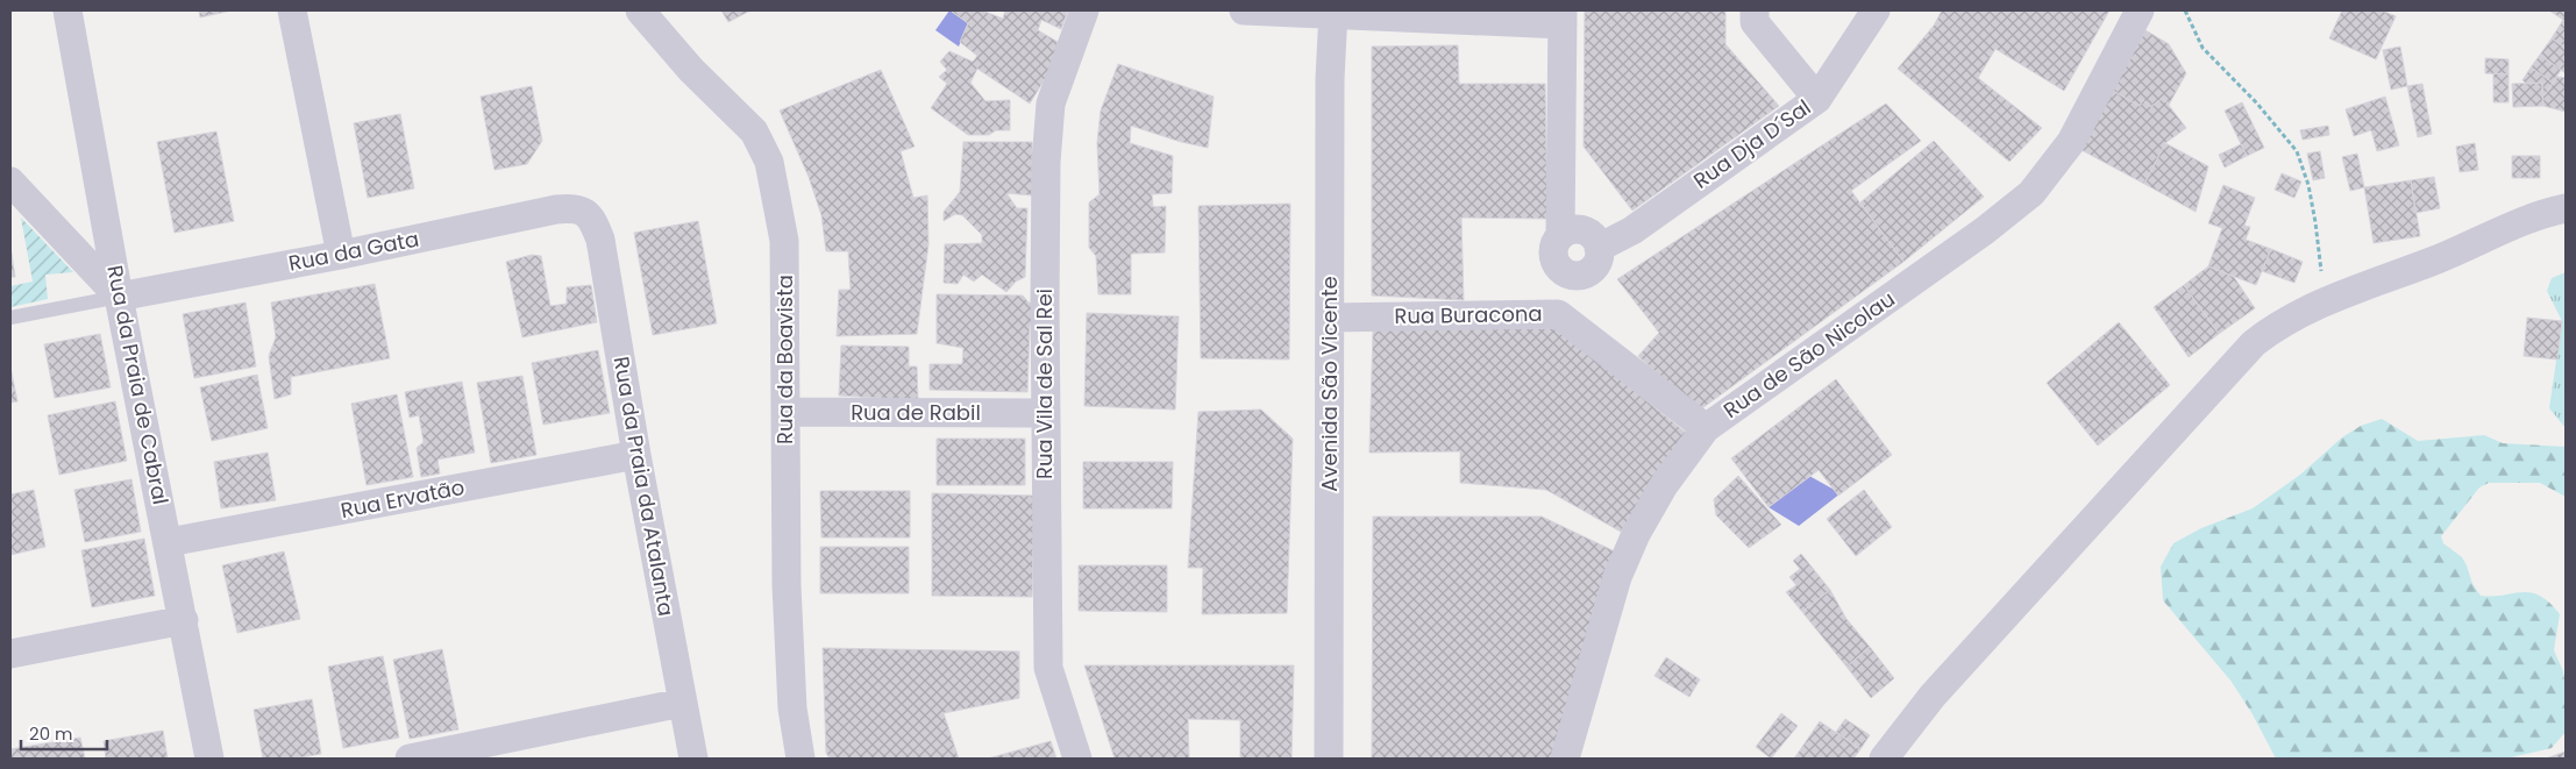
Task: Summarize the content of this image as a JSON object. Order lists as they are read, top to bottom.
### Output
{
  "streets": {
    "street": [
      "Rua Dja D´Sal",
      "Rua da Gata",
      "Rua Buracona",
      "Rua de São Nicolau",
      "Rua da Boavista",
      "Rua Vila de Sal Rei",
      "Avenida São Vicente",
      "Rua da Praia de Cabral",
      "Rua de Rabil",
      "Rua da Praia da Atalanta",
      "Rua Ervatão"
    ]
  },
  "crossings": [
    ["Rua da Gata", "Rua da Praia de Cabral"],
    ["Rua da Gata", "Rua da Praia da Atalanta"],
    ["Rua Buracona", "Rua de São Nicolau"],
    ["Rua Buracona", "Avenida São Vicente"],
    ["Rua da Boavista", "Rua de Rabil"],
    ["Rua Vila de Sal Rei", "Rua de Rabil"],
    ["Rua da Praia de Cabral", "Rua Ervatão"],
    ["Rua da Praia da Atalanta", "Rua Ervatão"]
  ],
  "scale_bar": "20 m"
}
